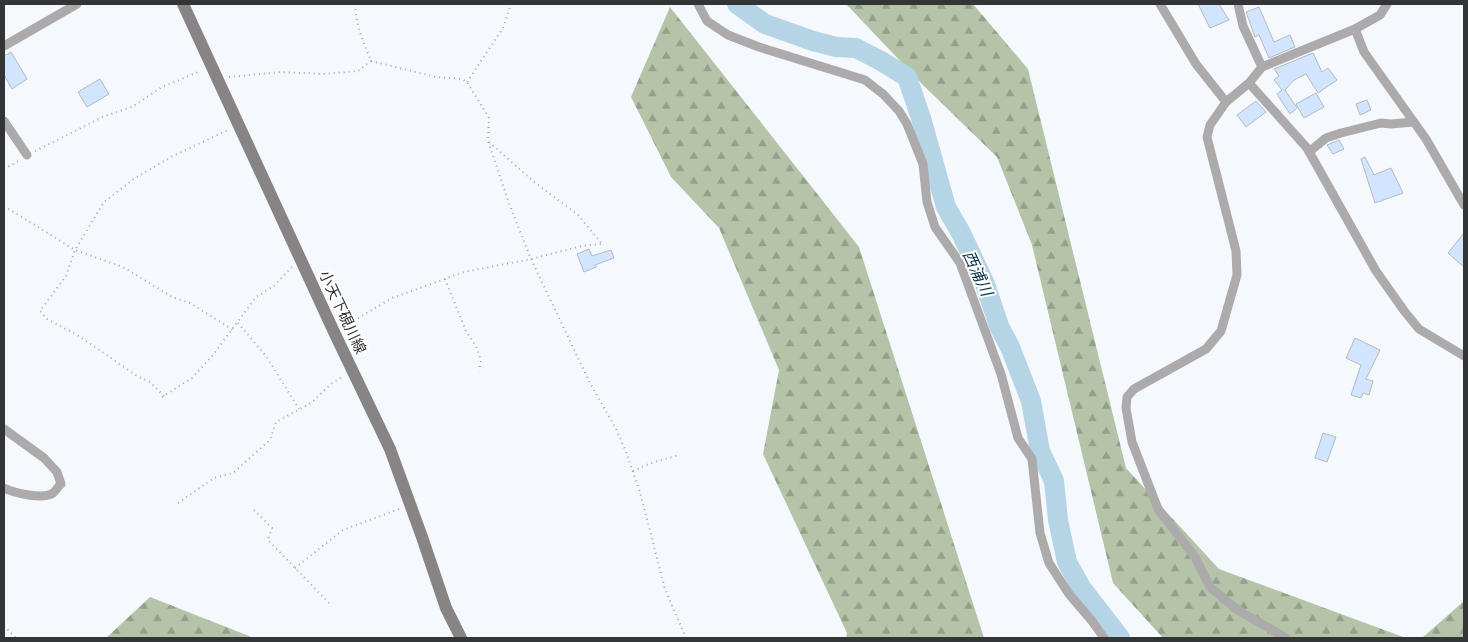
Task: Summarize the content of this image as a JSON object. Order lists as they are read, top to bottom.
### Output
{
  "streets": {
    "main road": ["小天下硯川線"]
  },
  "water": ["西浦川"]
}
